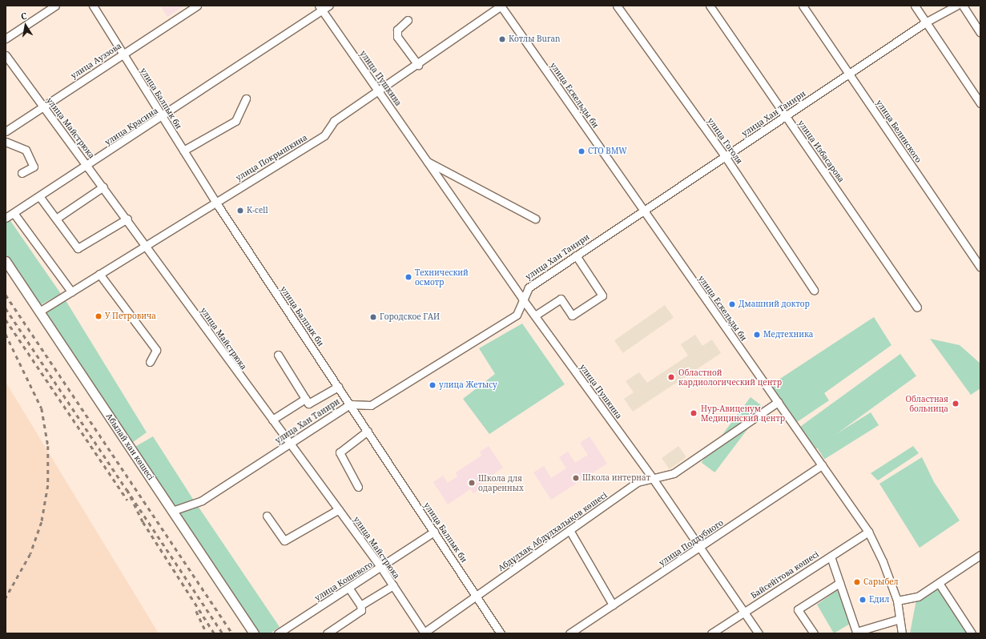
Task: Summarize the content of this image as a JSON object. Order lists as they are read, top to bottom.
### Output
{
  "streets": {
    "main road": ["Абылай хан көшесі"],
    "street": [
      "улица Ауэзова",
      "улица Пушкина",
      "улица Ескельды би",
      "улица Балпык би",
      "улица Хан Танири",
      "улица Красина",
      "улица Майстрюка",
      "улица Белинского",
      "улица Гоголя",
      "улица Избасарова",
      "улица Покрышкина",
      "Абдұлхақ Абдұлхалықов көшесі",
      "улица Поддубного",
      "Байсейітова көшесі",
      "улица Кошевого"
    ]
  },
  "crossings": [
    ["улица Ауэзова", "улица Балпык би"],
    ["улица Ауэзова", "улица Майстрюка"],
    ["улица Пушкина", "улица Хан Танири"],
    ["улица Пушкина", "улица Красина"],
    ["улица Пушкина", "улица Покрышкина"],
    ["улица Пушкина", "Абдұлхақ Абдұлхалықов көшесі"],
    ["улица Пушкина", "улица Поддубного"],
    ["улица Пушкина", "Байсейітова көшесі"],
    ["улица Ескельды би", "улица Хан Танири"],
    ["улица Ескельды би", "улица Покрышкина"],
    ["улица Ескельды би", "Абдұлхақ Абдұлхалықов көшесі"],
    ["улица Ескельды би", "улица Поддубного"],
    ["улица Ескельды би", "Байсейітова көшесі"],
    ["улица Балпык би", "улица Хан Танири"],
    ["улица Балпык би", "улица Красина"],
    ["улица Балпык би", "улица Покрышкина"],
    ["улица Балпык би", "Абдұлхақ Абдұлхалықов көшесі"],
    ["улица Балпык би", "улица Кошевого"],
    ["улица Хан Танири", "улица Майстрюка"],
    ["улица Хан Танири", "улица Белинского"],
    ["улица Хан Танири", "улица Гоголя"],
    ["улица Хан Танири", "улица Избасарова"],
    ["улица Хан Танири", "Абылай хан көшесі"],
    ["улица Красина", "улица Майстрюка"],
    ["улица Майстрюка", "улица Покрышкина"],
    ["улица Майстрюка", "Абдұлхақ Абдұлхалықов көшесі"],
    ["улица Майстрюка", "улица Кошевого"],
    ["улица Покрышкина", "Абылай хан көшесі"]
  ],
  "places": [
    "Котлы Buran",
    "СТО BMW",
    "K-cell",
    "Технический осмотр",
    "Дмашний доктор",
    "У Петровича",
    "Городское ГАИ",
    "Медтехника",
    "Областной кардиологический центр",
    "улица Жетысу",
    "Областная больница",
    "Нур-Авиценум Медицинский центр",
    "Школа интернат",
    "Школа для одаренных",
    "Сарыбел",
    "Едил"
  ],
  "north": "top"
}
